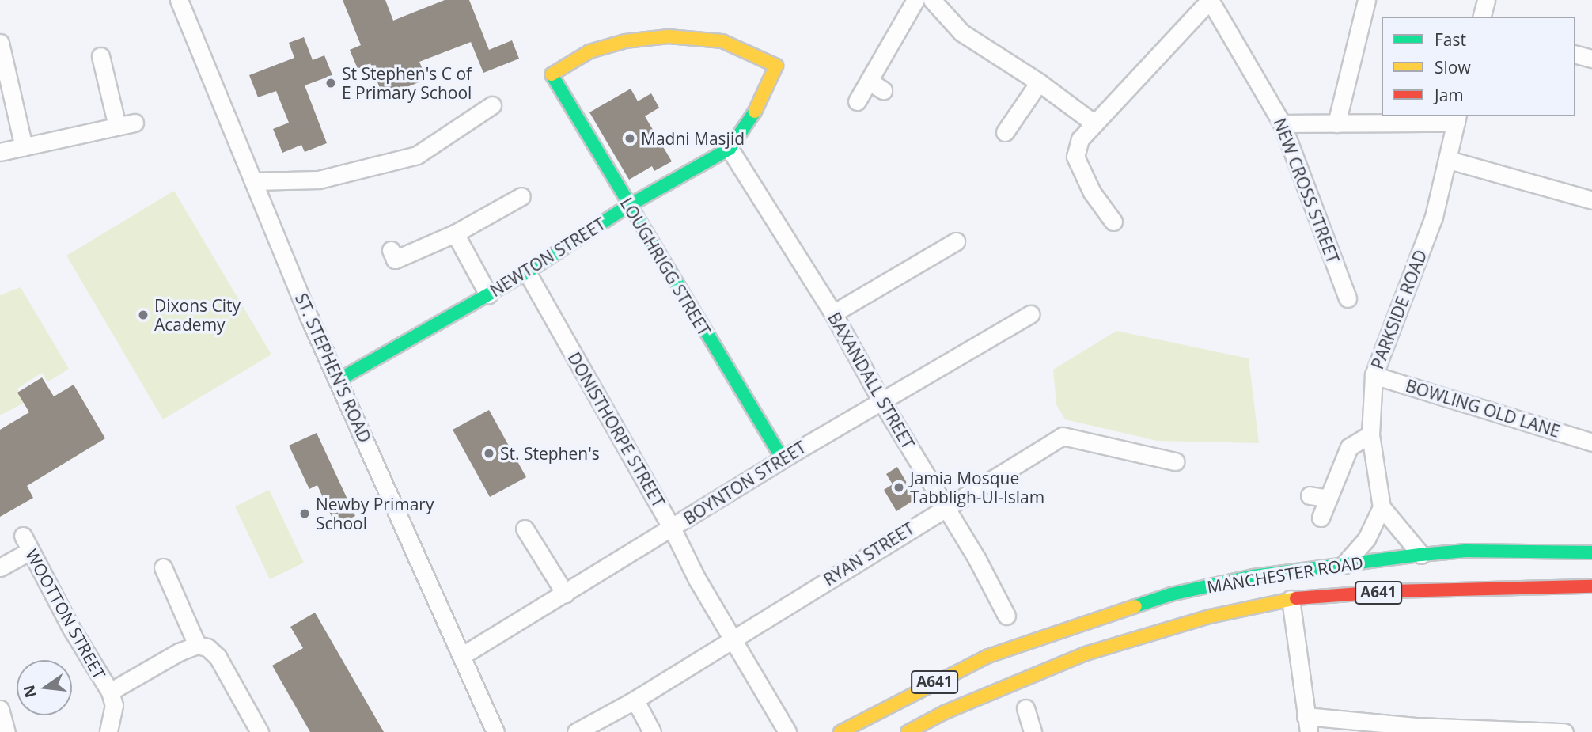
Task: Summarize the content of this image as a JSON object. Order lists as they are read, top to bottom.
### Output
{
  "streets": {
    "main road": [
      "NEWTON STREET",
      "LOUGHRIGG STREET",
      "MANCHESTER ROAD",
      "A641"
    ],
    "street": [
      "NEW CROSS STREET",
      "PARKSIDE ROAD",
      "ST. STEPHEN'S ROAD",
      "BAXANDALL STREET",
      "BOWLING OLD LANE",
      "DONISTHORPE STREET",
      "BOYNTON STREET",
      "RYAN STREET",
      "WOOTTON STREET"
    ]
  },
  "crossings": [
    ["NEWTON STREET", "LOUGHRIGG STREET"],
    ["NEWTON STREET", "ST. STEPHEN'S ROAD"],
    ["NEWTON STREET", "BAXANDALL STREET"],
    ["NEWTON STREET", "DONISTHORPE STREET"],
    ["LOUGHRIGG STREET", "BOYNTON STREET"],
    ["PARKSIDE ROAD", "BOWLING OLD LANE"],
    ["ST. STEPHEN'S ROAD", "BOYNTON STREET"],
    ["BAXANDALL STREET", "BOYNTON STREET"],
    ["BAXANDALL STREET", "RYAN STREET"],
    ["DONISTHORPE STREET", "BOYNTON STREET"],
    ["DONISTHORPE STREET", "RYAN STREET"]
  ],
  "places": [
    "St Stephen's C of E Primary School",
    "Madni Masjid",
    "Dixons City Academy",
    "St. Stephen's",
    "Jamia Mosque Tabbligh-Ul-Islam",
    "Newby Primary School"
  ],
  "legend": ["Fast", "Slow", "Jam"],
  "north": "left"
}
